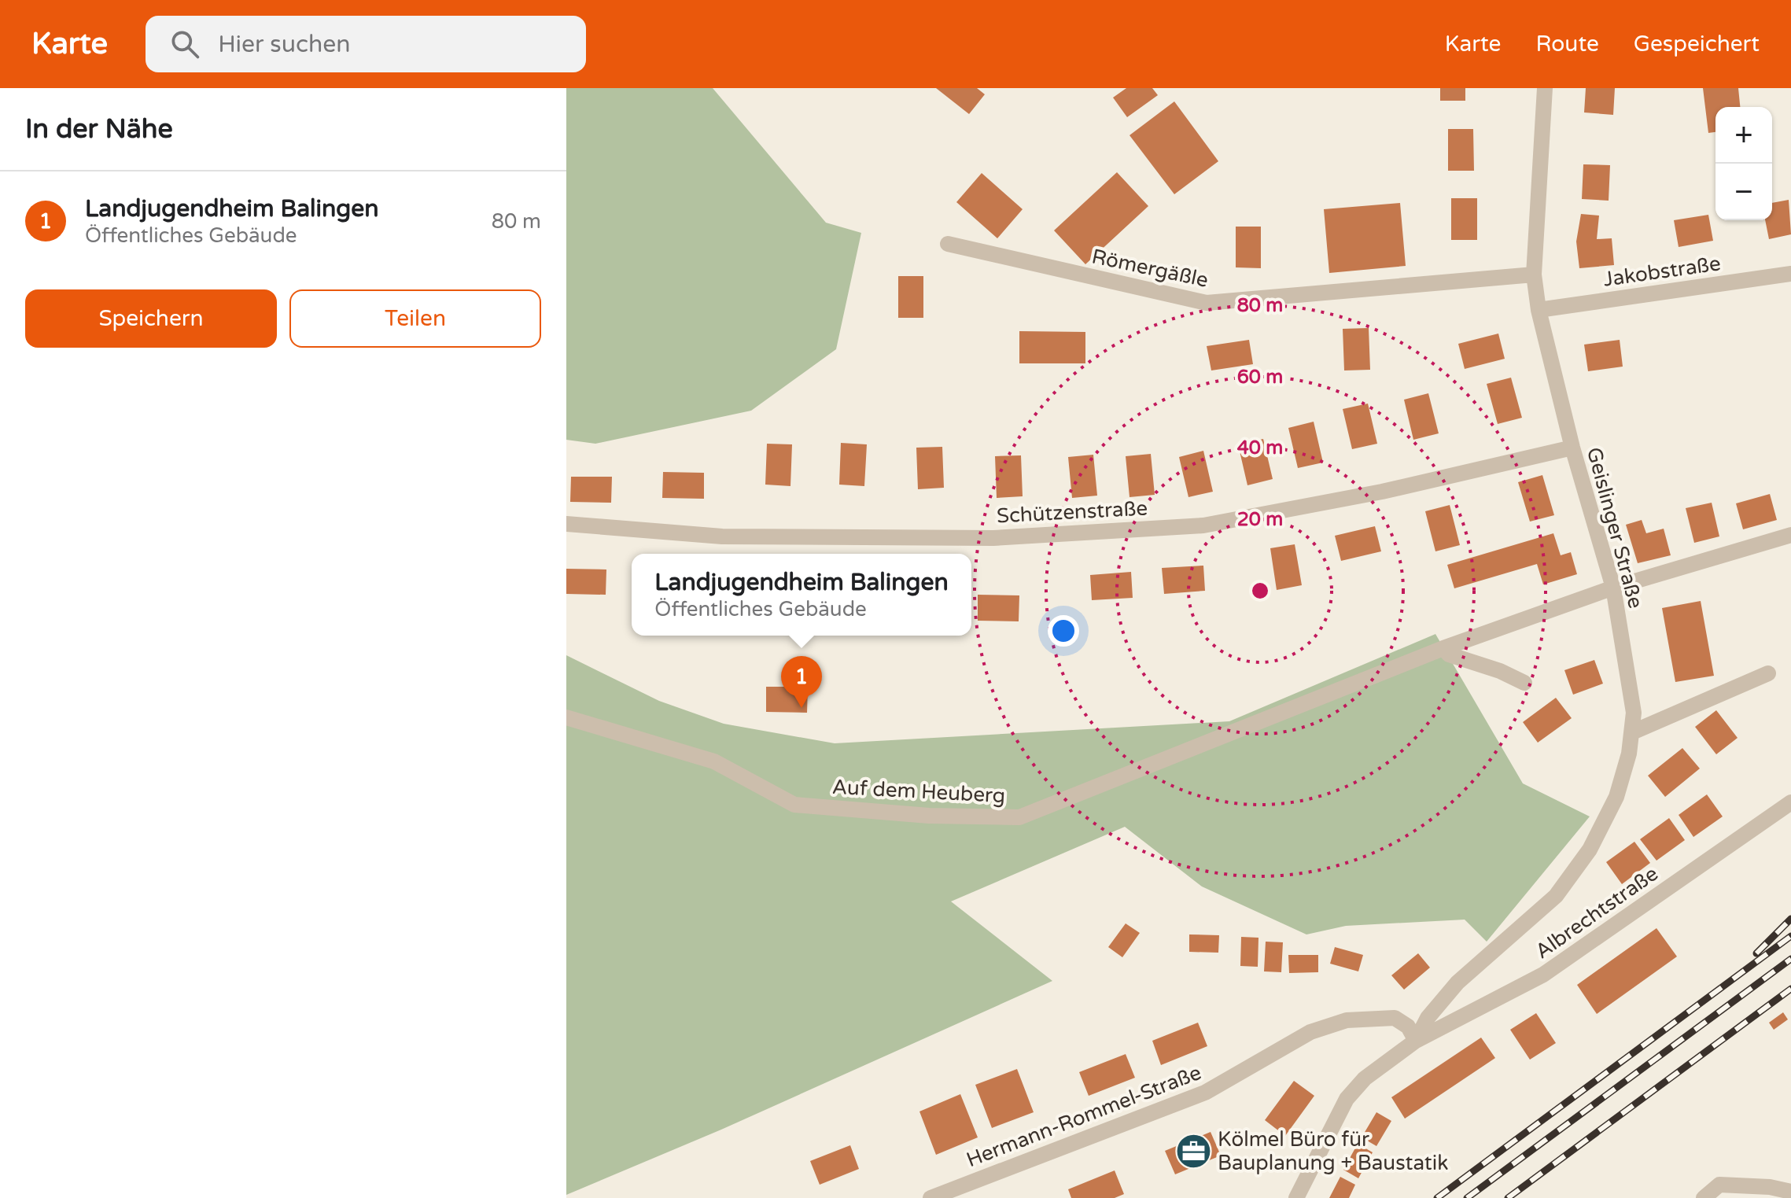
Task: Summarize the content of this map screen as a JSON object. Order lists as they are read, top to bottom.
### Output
{
  "streets": {
    "street": [
      "Römergäßle",
      "Jakobstraße",
      "Schützenstraße",
      "Geislinger Straße",
      "Auf dem Heuberg",
      "Albrechtstraße",
      "Hermann-Rommel-Straße"
    ]
  },
  "crossings": [
    ["Römergäßle", "Geislinger Straße"],
    ["Jakobstraße", "Geislinger Straße"],
    ["Schützenstraße", "Geislinger Straße"],
    ["Geislinger Straße", "Auf dem Heuberg"],
    ["Geislinger Straße", "Albrechtstraße"],
    ["Geislinger Straße", "Hermann-Rommel-Straße"],
    ["Albrechtstraße", "Hermann-Rommel-Straße"]
  ],
  "places": {
    "office": ["Kölmel Büro für Bauplanung + Baustatik"]
  },
  "page": {
    "header": "Karte",
    "search": "Hier suchen",
    "nav": ["Karte", "Route", "Gespeichert"],
    "heading": "In der Nähe",
    "map_buttons": ["+", "−"],
    "list": [
      {
        "mark": "1",
        "name": "Landjugendheim Balingen",
        "note": "Öffentliches Gebäude",
        "value": "80 m"
      }
    ],
    "buttons": ["Speichern", "Teilen"],
    "popup": ["Landjugendheim Balingen", "Öffentliches Gebäude"],
    "pins": "1"
  },
  "rings": [
    "80 m",
    "60 m",
    "40 m",
    "20 m"
  ]
}
